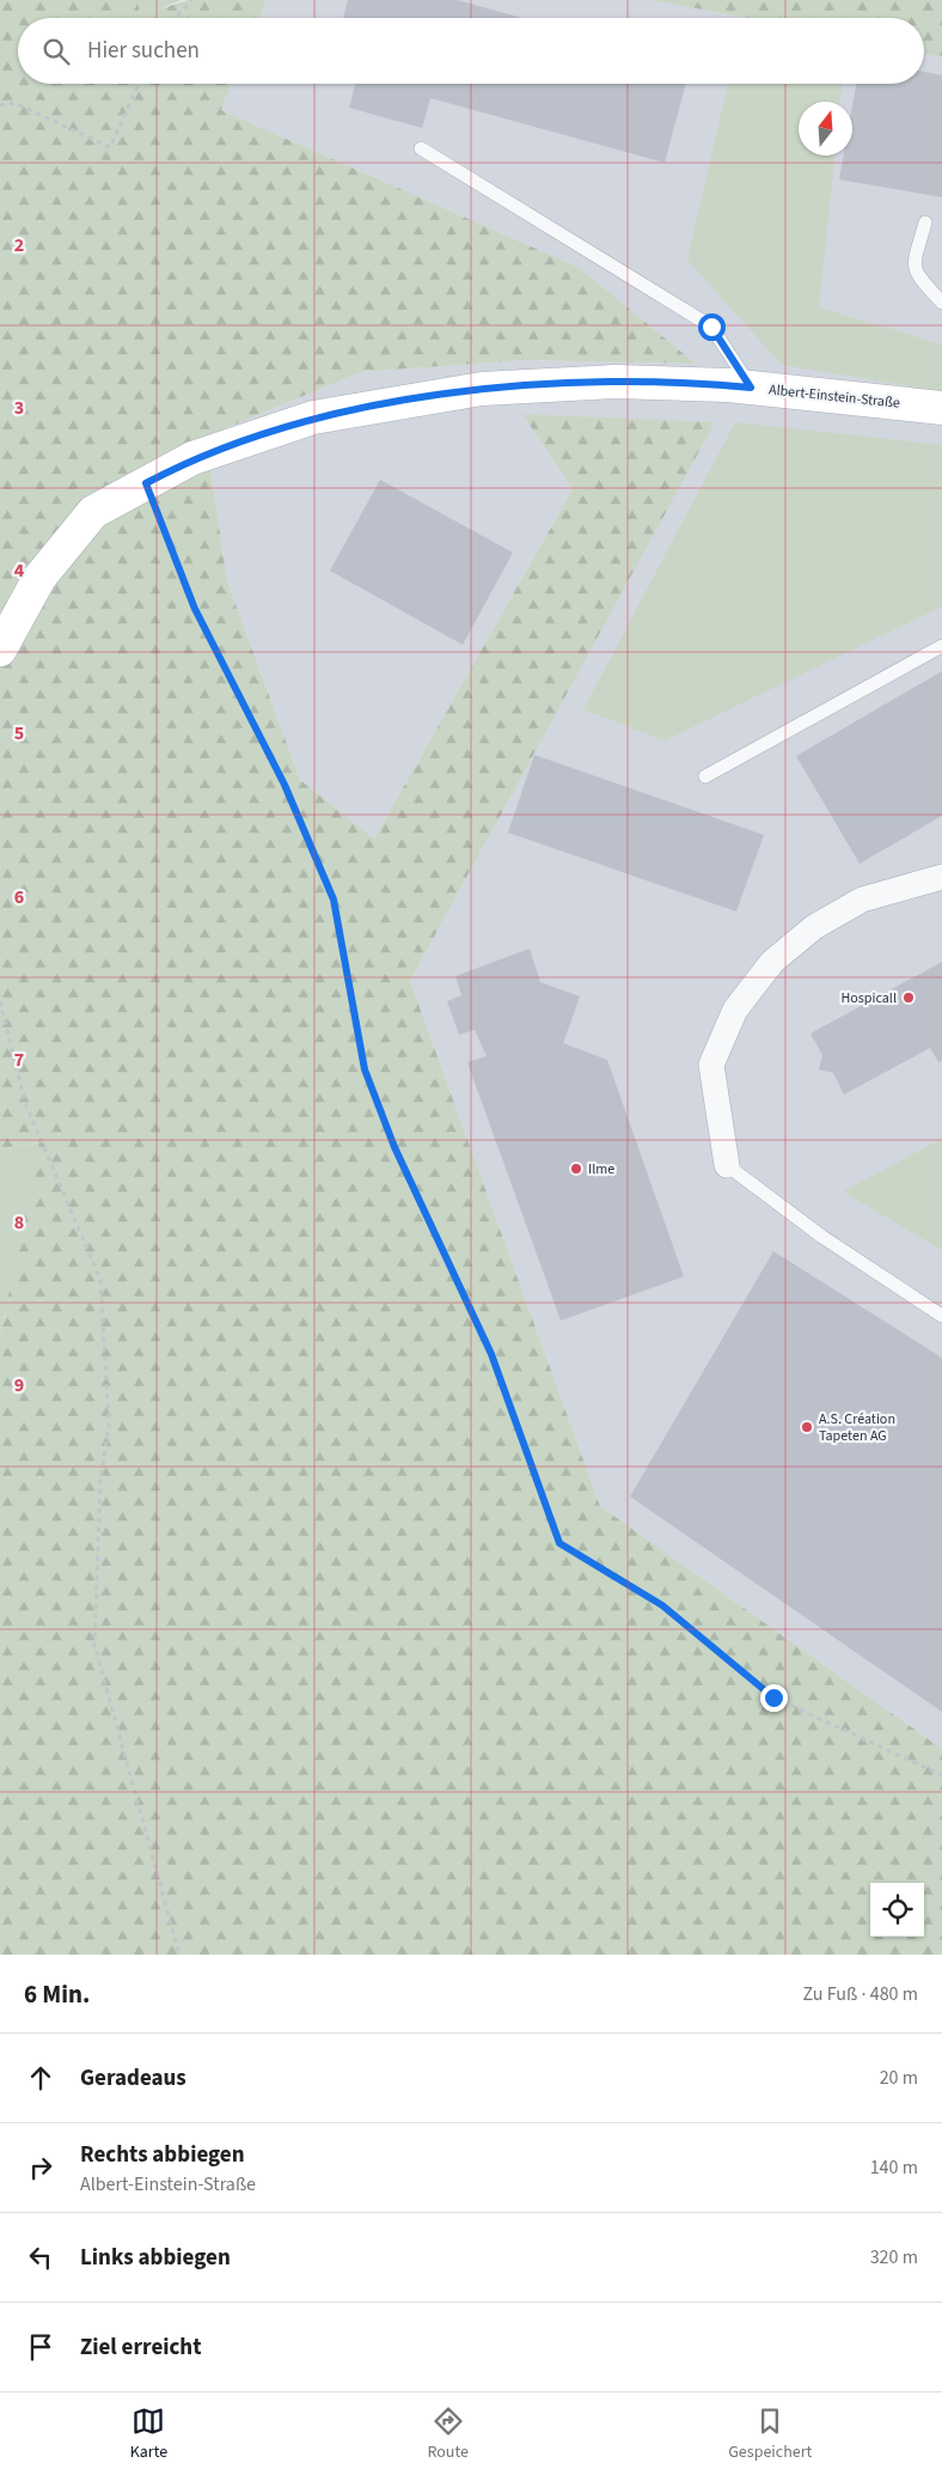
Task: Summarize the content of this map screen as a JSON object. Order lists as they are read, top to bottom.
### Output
{
  "streets": {
    "street": ["Albert-Einstein-Straße"]
  },
  "places": ["Hospicall", "Ilme", "A.S. Création Tapeten AG"],
  "north": "top",
  "page": {
    "search": "Hier suchen",
    "heading": ["6 Min.", "Zu Fuß · 480 m"],
    "list": [
      ["Geradeaus", "20 m"],
      ["Rechts abbiegen", "Albert-Einstein-Straße", "140 m"],
      ["Links abbiegen", "320 m"],
      "Ziel erreicht"
    ],
    "nav": ["Karte", "Route", "Gespeichert"]
  },
  "grid": {
    "rows": [
      "2",
      "3",
      "4",
      "5",
      "6",
      "7",
      "8",
      "9"
    ]
  }
}
